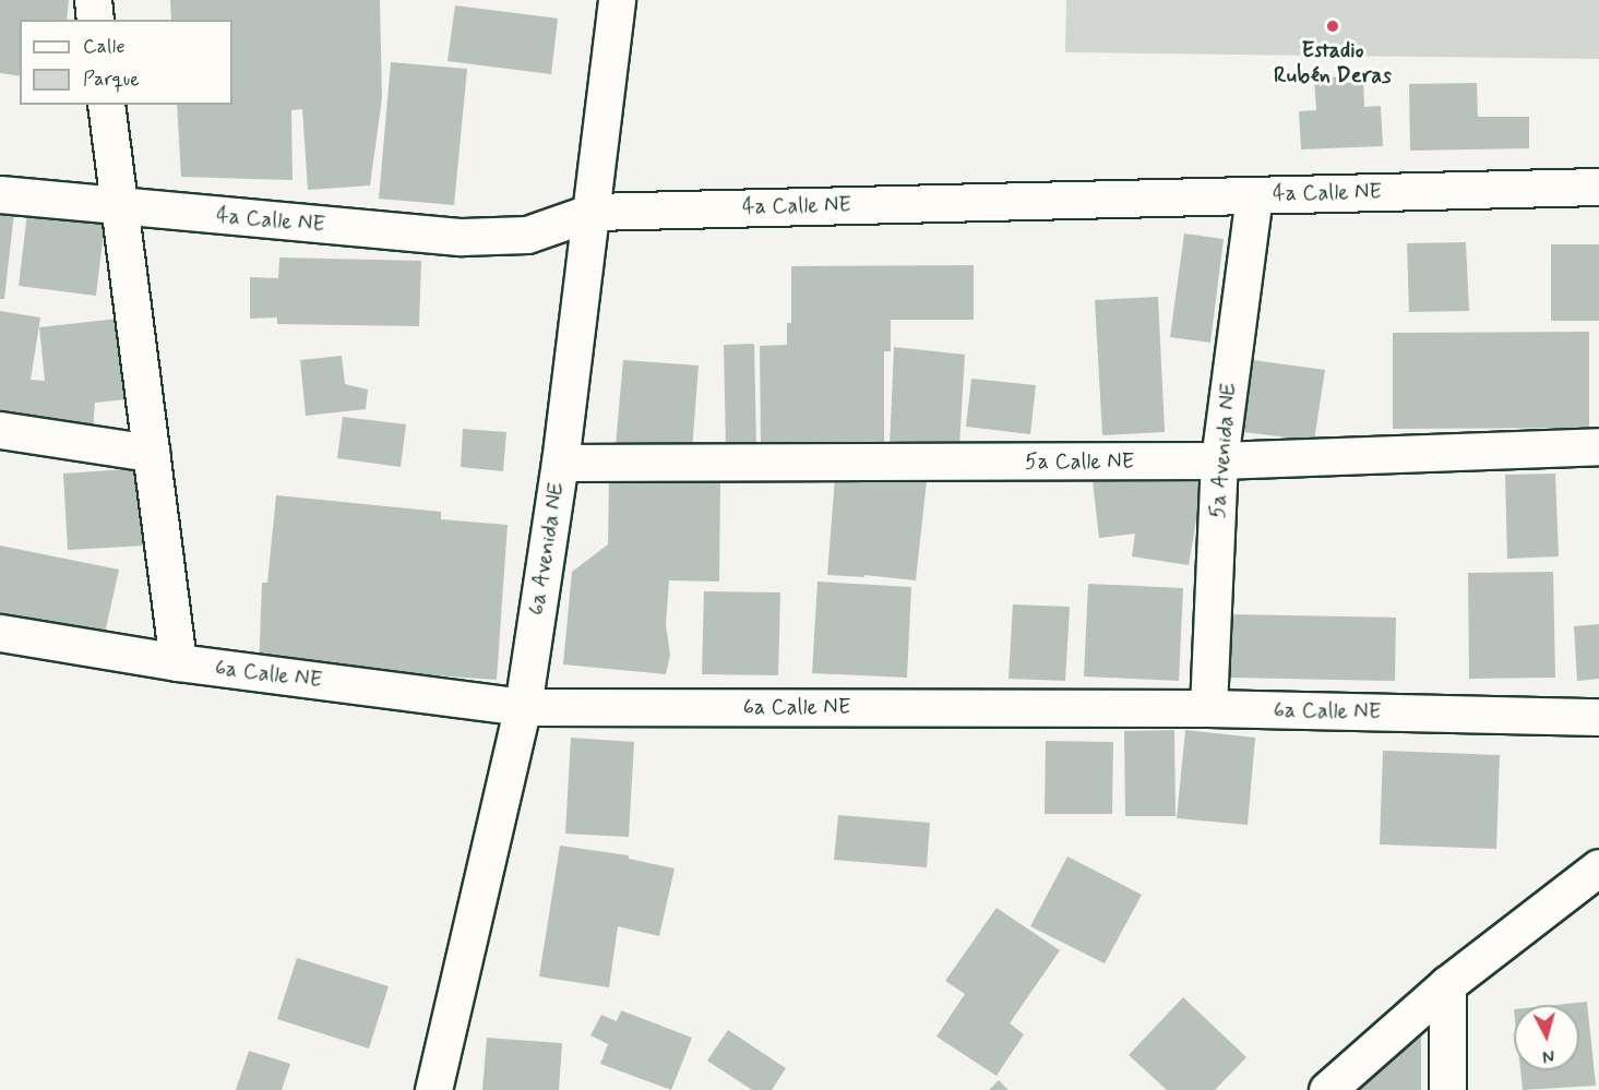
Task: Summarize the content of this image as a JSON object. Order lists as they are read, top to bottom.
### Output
{
  "streets": {
    "street": [
      "4a Calle NE",
      "5a Avenida NE",
      "5a Calle NE",
      "6a Avenida NE",
      "6a Calle NE"
    ]
  },
  "crossings": [
    ["4a Calle NE", "5a Avenida NE"],
    ["4a Calle NE", "6a Avenida NE"],
    ["5a Avenida NE", "5a Calle NE"],
    ["5a Avenida NE", "6a Calle NE"],
    ["5a Calle NE", "6a Avenida NE"],
    ["6a Avenida NE", "6a Calle NE"]
  ],
  "places": ["Estadio Rubén Deras"],
  "legend": ["Calle", "Parque"],
  "north": "bottom"
}
